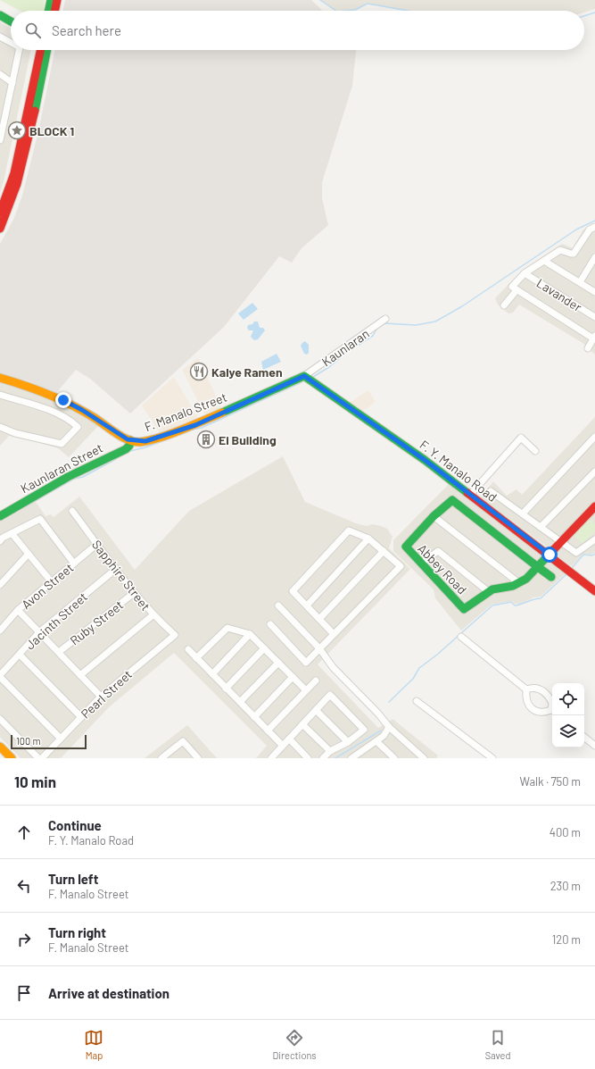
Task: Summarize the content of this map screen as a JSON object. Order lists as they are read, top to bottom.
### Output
{
  "streets": {
    "street": [
      "Lavander",
      "Kaunlaran",
      "F. Manalo Street",
      "Kaunlaran Street",
      "F. Y. Manalo Road",
      "Abbey Road",
      "Sapphire Street",
      "Avon Street",
      "Jacinth Street",
      "Ruby Street",
      "Pearl Street"
    ]
  },
  "crossings": [
    ["Kaunlaran", "F. Manalo Street"],
    ["Kaunlaran", "F. Y. Manalo Road"],
    ["F. Manalo Street", "Kaunlaran Street"],
    ["F. Manalo Street", "F. Y. Manalo Road"],
    ["Sapphire Street", "Avon Street"],
    ["Sapphire Street", "Jacinth Street"],
    ["Sapphire Street", "Ruby Street"],
    ["Sapphire Street", "Pearl Street"]
  ],
  "places": {
    "place": ["BLOCK 1"],
    "restaurant": ["Kalye Ramen"],
    "building": ["Ei Building"]
  },
  "scale_bar": "100 m",
  "page": {
    "search": "Search here",
    "scale": "100 m",
    "heading": ["10 min", "Walk · 750 m"],
    "list": [
      ["Continue", "F. Y. Manalo Road", "400 m"],
      ["Turn left", "F. Manalo Street", "230 m"],
      ["Turn right", "F. Manalo Street", "120 m"],
      "Arrive at destination"
    ],
    "nav": ["Map", "Directions", "Saved"]
  }
}
